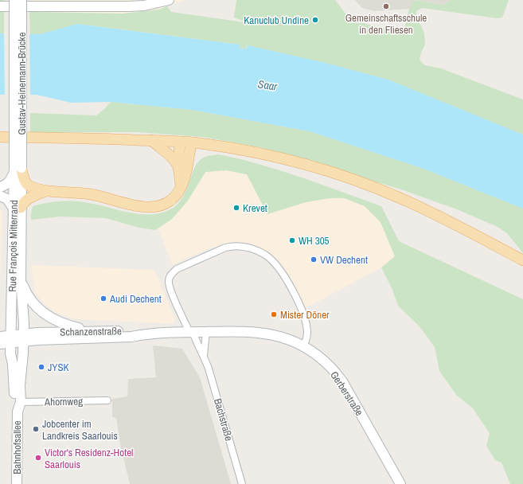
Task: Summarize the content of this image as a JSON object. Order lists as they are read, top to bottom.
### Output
{
  "streets": {
    "street": [
      "Gustav-Heinemann-Brücke",
      "Rue François Mitterrand",
      "Schanzenstraße",
      "Gerberstraße",
      "Ahornweg",
      "Bachstraße",
      "Bahnhofsallee"
    ]
  },
  "crossings": [
    ["Gustav-Heinemann-Brücke", "Rue François Mitterrand"],
    ["Rue François Mitterrand", "Bahnhofsallee"],
    ["Schanzenstraße", "Gerberstraße"],
    ["Schanzenstraße", "Bachstraße"],
    ["Gerberstraße", "Bachstraße"],
    ["Ahornweg", "Bahnhofsallee"]
  ],
  "water": ["Saar"],
  "places": [
    "Gemeinschaftsschule in den Fliesen",
    "Kanuclub Undine",
    "Krevet",
    "WH 305",
    "VW Dechent",
    "Audi Dechent",
    "Mister Döner",
    "JYSK",
    "Jobcenter im Landkreis Saarlouis",
    "Victor's Residenz-Hotel Saarlouis"
  ]
}
